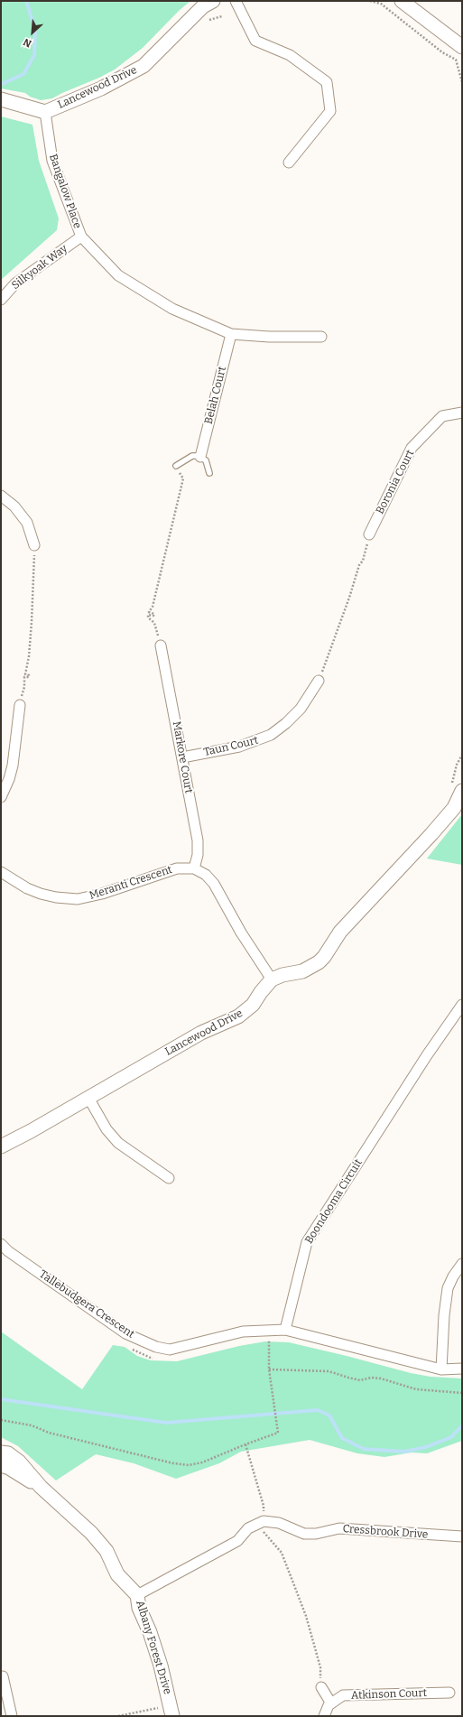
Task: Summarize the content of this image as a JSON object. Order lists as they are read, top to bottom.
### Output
{
  "streets": {
    "street": [
      "Lancewood Drive",
      "Bangalow Place",
      "Silkyoak Way",
      "Belah Court",
      "Boronia Court",
      "Taun Court",
      "Markore Court",
      "Meranti Crescent",
      "Boondooma Circuit",
      "Tallebudgera Crescent",
      "Cressbrook Drive",
      "Albany Forest Drive",
      "Atkinson Court"
    ]
  },
  "crossings": [
    ["Lancewood Drive", "Bangalow Place"],
    ["Bangalow Place", "Silkyoak Way"],
    ["Bangalow Place", "Belah Court"],
    ["Taun Court", "Markore Court"],
    ["Markore Court", "Meranti Crescent"],
    ["Boondooma Circuit", "Tallebudgera Crescent"]
  ],
  "north": "bottom left"
}
